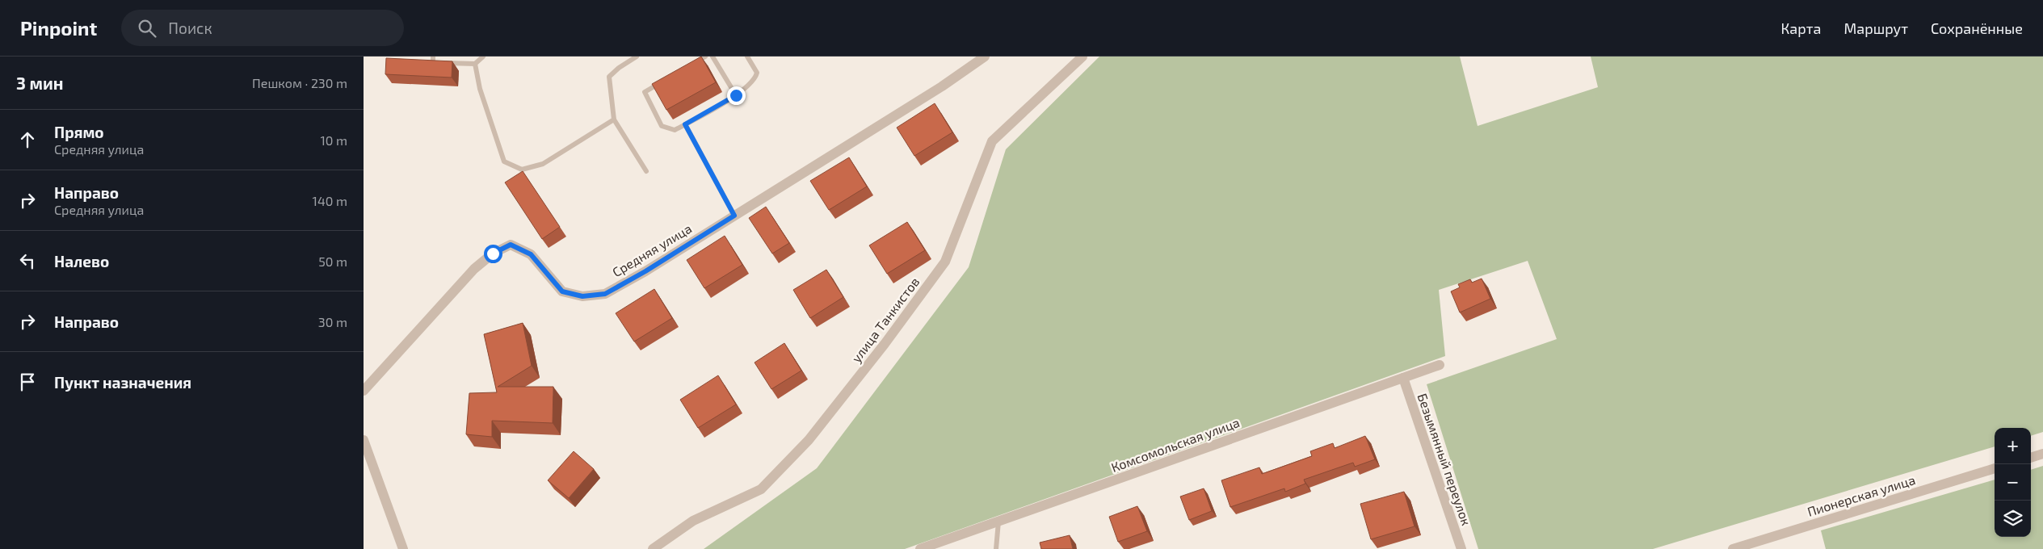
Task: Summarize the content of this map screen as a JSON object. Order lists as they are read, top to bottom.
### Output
{
  "streets": {
    "street": [
      "Средняя улица",
      "улица Танкистов",
      "Комсомольская улица",
      "Безымянный переулок",
      "Пионерская улица"
    ]
  },
  "crossings": [
    ["Комсомольская улица", "Безымянный переулок"]
  ],
  "page": {
    "header": "Pinpoint",
    "search": "Поиск",
    "nav": ["Карта", "Маршрут", "Сохранённые"],
    "heading": ["3 мин", "Пешком · 230 m"],
    "list": [
      ["Прямо", "Средняя улица", "10 m"],
      ["Направо", "Средняя улица", "140 m"],
      ["Налево", "50 m"],
      ["Направо", "30 m"],
      "Пункт назначения"
    ],
    "map_buttons": ["+", "−"]
  }
}
